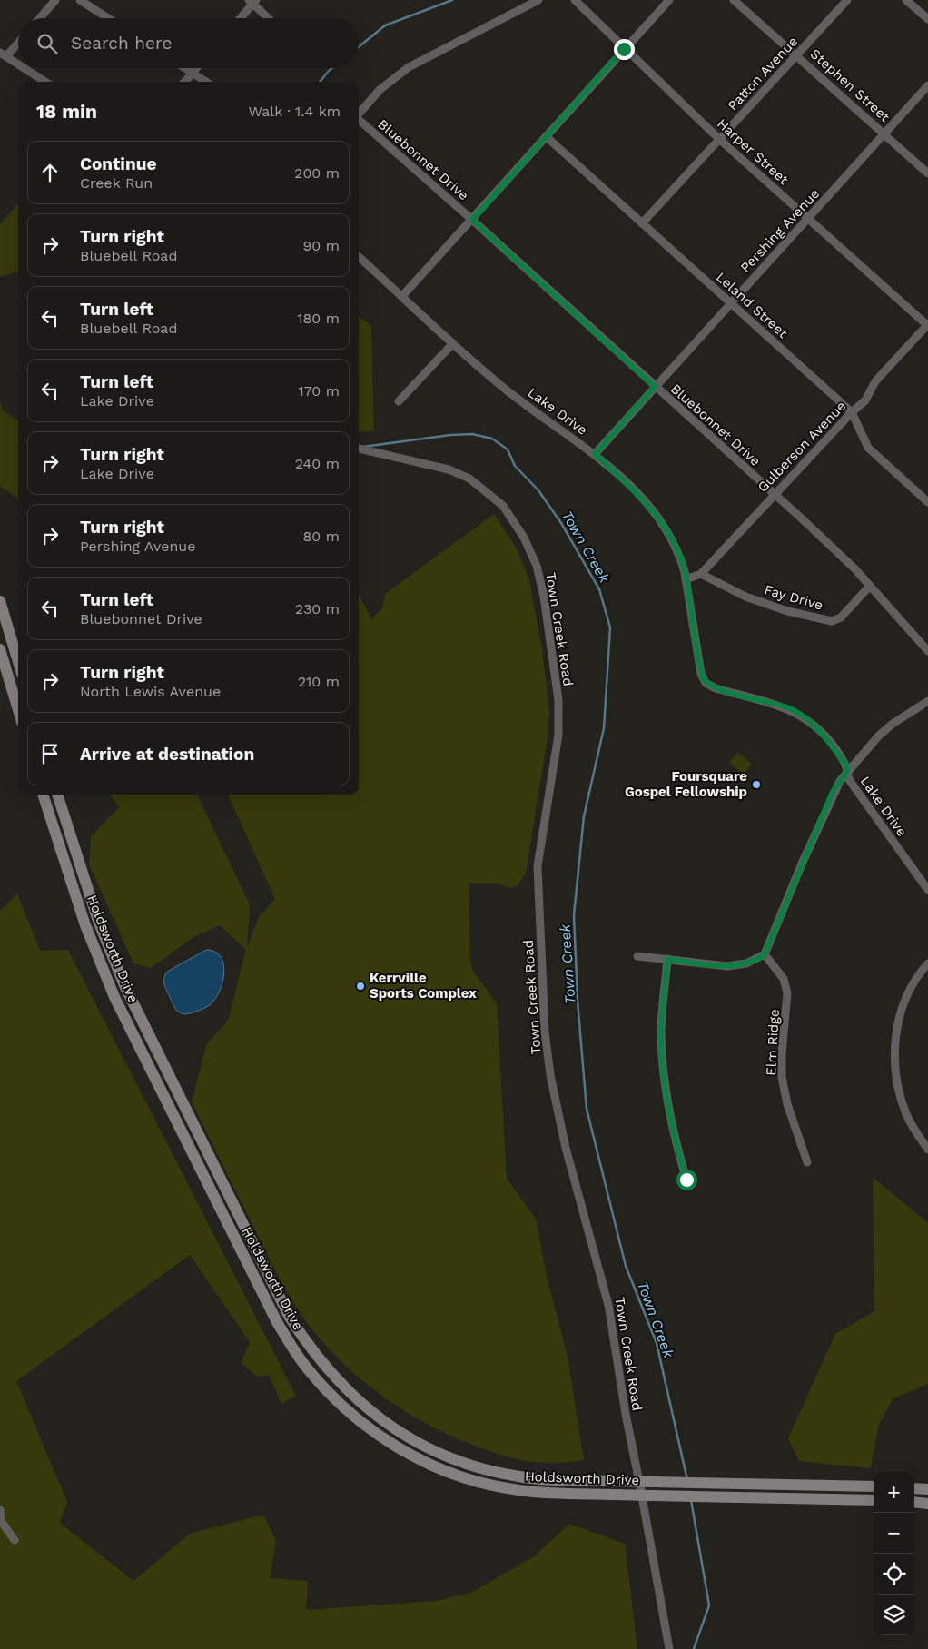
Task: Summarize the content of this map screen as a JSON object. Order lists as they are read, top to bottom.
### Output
{
  "streets": {
    "main road": ["Holdsworth Drive"],
    "street": [
      "Patton Avenue",
      "Stephen Street",
      "Harper Street",
      "Bluebonnet Drive",
      "Pershing Avenue",
      "Leland Street",
      "Lake Drive",
      "Gulberson Avenue",
      "Fay Drive",
      "Town Creek Road",
      "Elm Ridge"
    ]
  },
  "crossings": [
    ["Patton Avenue", "Stephen Street"],
    ["Patton Avenue", "Harper Street"],
    ["Patton Avenue", "Leland Street"],
    ["Stephen Street", "Pershing Avenue"],
    ["Harper Street", "Pershing Avenue"],
    ["Harper Street", "Gulberson Avenue"],
    ["Bluebonnet Drive", "Pershing Avenue"],
    ["Bluebonnet Drive", "Gulberson Avenue"],
    ["Bluebonnet Drive", "Fay Drive"],
    ["Pershing Avenue", "Leland Street"],
    ["Pershing Avenue", "Lake Drive"],
    ["Leland Street", "Gulberson Avenue"],
    ["Lake Drive", "Gulberson Avenue"],
    ["Gulberson Avenue", "Fay Drive"]
  ],
  "water": ["Town Creek"],
  "places": ["Foursquare Gospel Fellowship", "Kerrville Sports Complex"],
  "page": {
    "search": "Search here",
    "heading": ["18 min", "Walk · 1.4 km"],
    "list": [
      ["Continue", "Creek Run", "200 m"],
      ["Turn right", "Bluebell Road", "90 m"],
      ["Turn left", "Bluebell Road", "180 m"],
      ["Turn left", "Lake Drive", "170 m"],
      ["Turn right", "Lake Drive", "240 m"],
      ["Turn right", "Pershing Avenue", "80 m"],
      ["Turn left", "Bluebonnet Drive", "230 m"],
      ["Turn right", "North Lewis Avenue", "210 m"],
      "Arrive at destination"
    ],
    "map_buttons": ["+", "−"]
  }
}
